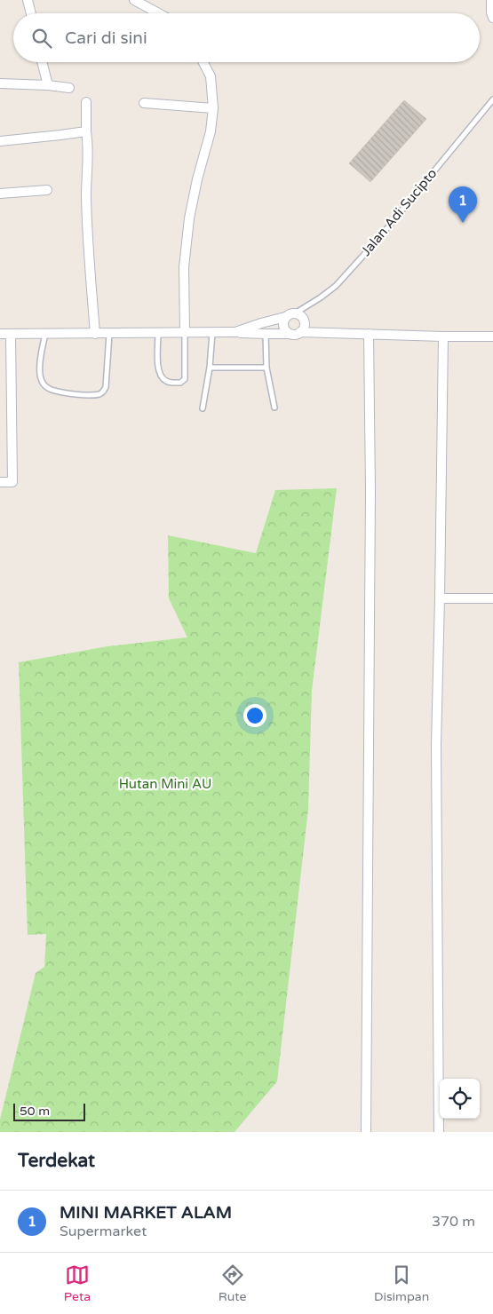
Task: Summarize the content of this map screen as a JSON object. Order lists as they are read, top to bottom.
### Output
{
  "streets": {
    "lane": ["Jalan Adi Sucipto"]
  },
  "parks": ["Hutan Mini AU"],
  "scale_bar": "50 m",
  "page": {
    "search": "Cari di sini",
    "pins": "1",
    "scale": "50 m",
    "heading": "Terdekat",
    "list": [
      {
        "mark": "1",
        "name": "MINI MARKET ALAM",
        "note": "Supermarket",
        "value": "370 m"
      }
    ],
    "nav": ["Peta", "Rute", "Disimpan"]
  }
}
